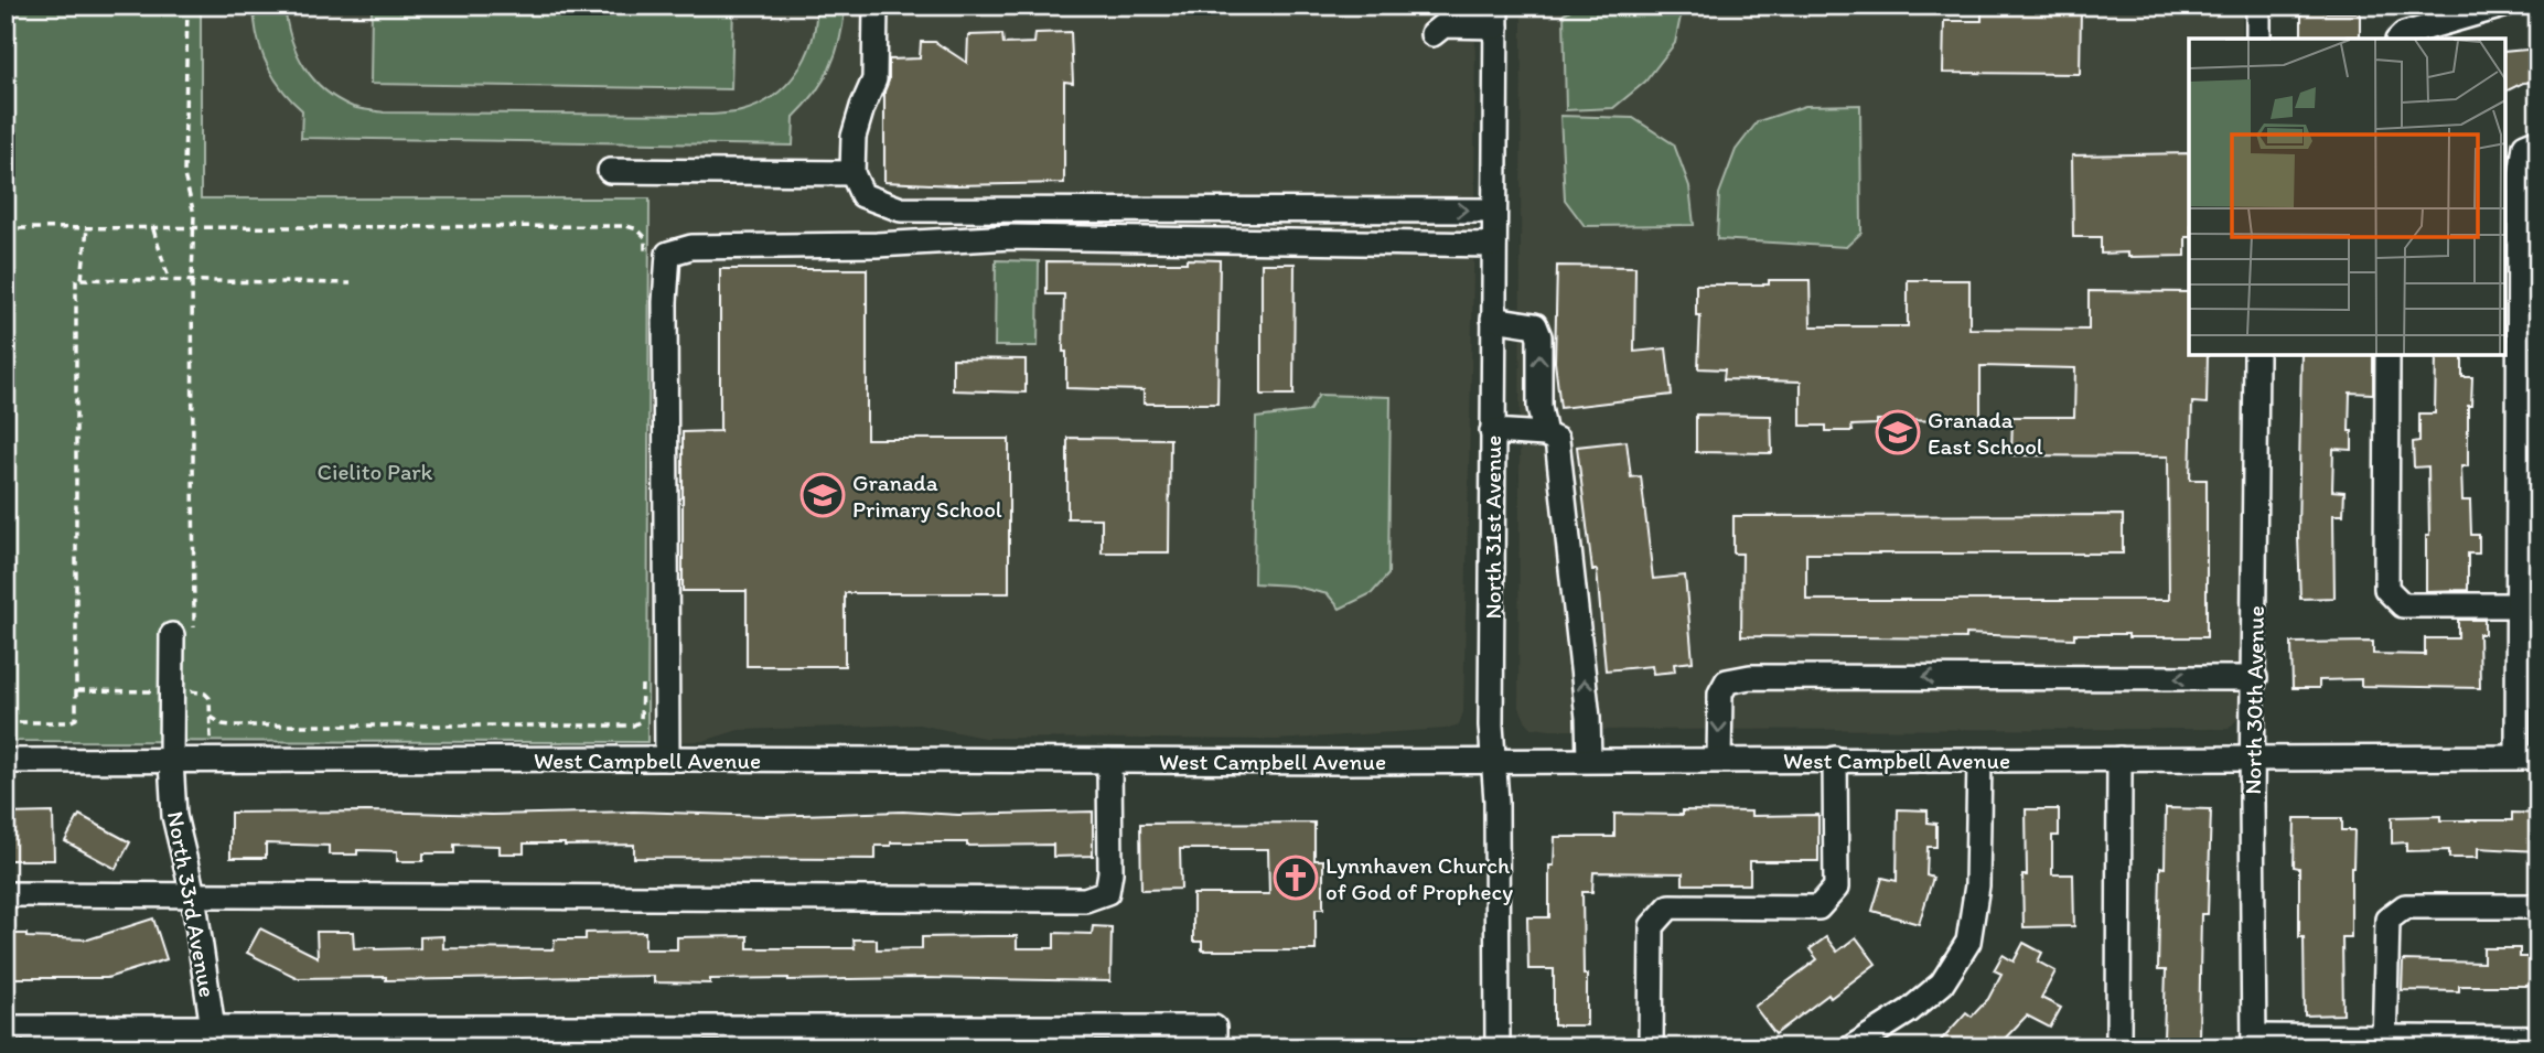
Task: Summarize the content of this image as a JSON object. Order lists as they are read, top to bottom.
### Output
{
  "streets": {
    "street": [
      "North 31st Avenue",
      "North 30th Avenue",
      "West Campbell Avenue",
      "North 33rd Avenue"
    ]
  },
  "crossings": [
    ["North 31st Avenue", "West Campbell Avenue"],
    ["North 30th Avenue", "West Campbell Avenue"],
    ["West Campbell Avenue", "North 33rd Avenue"]
  ],
  "parks": ["Cielito Park"],
  "places": {
    "school or university": ["Granada East School", "Granada Primary School"],
    "church": ["Lynnhaven Church of God of Prophecy"]
  }
}
